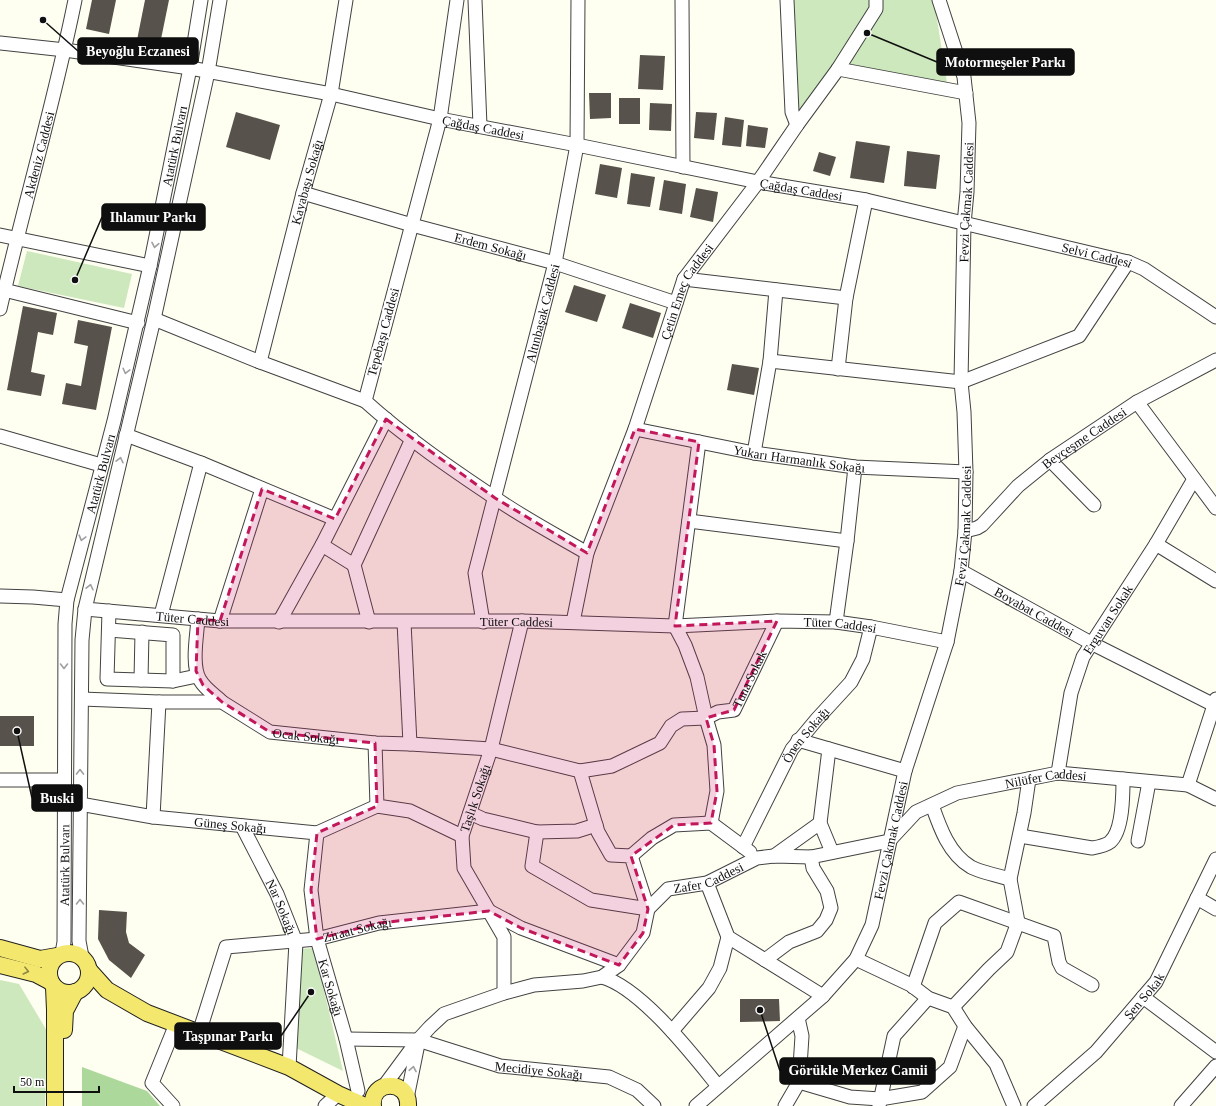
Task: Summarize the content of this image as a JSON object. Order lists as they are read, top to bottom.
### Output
{
  "streets": {
    "street": [
      "Çağdaş Caddesi",
      "Atatürk Bulvarı",
      "Akdeniz Caddesi",
      "Kayabaşı Sokağı",
      "Fevzi Çakmak Caddesi",
      "Erdem Sokağı",
      "Selvi Caddesi",
      "Çetin Emeç Caddesi",
      "Altınbaşak Caddesi",
      "Tepebaşı Caddesi",
      "Beyçeşme Caddesi",
      "Yukarı Harmanlık Sokağı",
      "Boyabat Caddesi",
      "Tüter Caddesi",
      "Erguvan Sokak",
      "Tuna Sokak",
      "Ocak Sokağı",
      "Önen Sokağı",
      "Nilüfer Caddesi",
      "Taşlık Sokağı",
      "Güneş Sokağı",
      "Zafer Caddesi",
      "Nar Sokağı",
      "Ziraat Sokağı",
      "Kar Sokağı",
      "Şen Sokak",
      "Mecidiye Sokağı"
    ]
  },
  "crossings": [
    ["Çağdaş Caddesi", "Atatürk Bulvarı"],
    ["Çağdaş Caddesi", "Akdeniz Caddesi"],
    ["Çağdaş Caddesi", "Kayabaşı Sokağı"],
    ["Çağdaş Caddesi", "Fevzi Çakmak Caddesi"],
    ["Çağdaş Caddesi", "Selvi Caddesi"],
    ["Çağdaş Caddesi", "Çetin Emeç Caddesi"],
    ["Çağdaş Caddesi", "Altınbaşak Caddesi"],
    ["Çağdaş Caddesi", "Tepebaşı Caddesi"],
    ["Kayabaşı Sokağı", "Erdem Sokağı"],
    ["Fevzi Çakmak Caddesi", "Selvi Caddesi"],
    ["Fevzi Çakmak Caddesi", "Beyçeşme Caddesi"],
    ["Fevzi Çakmak Caddesi", "Yukarı Harmanlık Sokağı"],
    ["Fevzi Çakmak Caddesi", "Boyabat Caddesi"],
    ["Fevzi Çakmak Caddesi", "Tüter Caddesi"],
    ["Fevzi Çakmak Caddesi", "Nilüfer Caddesi"],
    ["Fevzi Çakmak Caddesi", "Zafer Caddesi"],
    ["Erdem Sokağı", "Çetin Emeç Caddesi"],
    ["Erdem Sokağı", "Altınbaşak Caddesi"],
    ["Erdem Sokağı", "Tepebaşı Caddesi"],
    ["Çetin Emeç Caddesi", "Yukarı Harmanlık Sokağı"],
    ["Çetin Emeç Caddesi", "Tüter Caddesi"],
    ["Altınbaşak Caddesi", "Tüter Caddesi"],
    ["Boyabat Caddesi", "Erguvan Sokak"],
    ["Tüter Caddesi", "Tuna Sokak"],
    ["Tüter Caddesi", "Önen Sokağı"],
    ["Tüter Caddesi", "Taşlık Sokağı"],
    ["Erguvan Sokak", "Nilüfer Caddesi"],
    ["Tuna Sokak", "Ocak Sokağı"],
    ["Ocak Sokağı", "Taşlık Sokağı"],
    ["Nilüfer Caddesi", "Zafer Caddesi"],
    ["Taşlık Sokağı", "Ziraat Sokağı"],
    ["Güneş Sokağı", "Nar Sokağı"],
    ["Güneş Sokağı", "Kar Sokağı"],
    ["Nar Sokağı", "Ziraat Sokağı"],
    ["Ziraat Sokağı", "Kar Sokağı"],
    ["Kar Sokağı", "Mecidiye Sokağı"]
  ],
  "places": [
    "Beyoğlu Eczanesi",
    "Motormeşeler Parkı",
    "Ihlamur Parkı",
    "Buski",
    "Taşpınar Parkı",
    "Görükle Merkez Camii"
  ],
  "scale_bar": "50 m"
}
